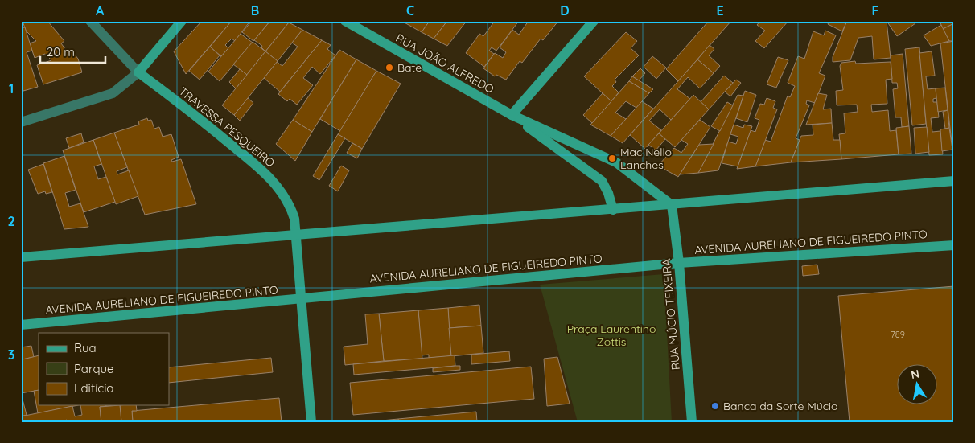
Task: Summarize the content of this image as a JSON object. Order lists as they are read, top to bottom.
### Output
{
  "streets": {
    "main road": [
      "RUA JOÃO ALFREDO",
      "TRAVESSA PESQUEIRO",
      "AVENIDA AURELIANO DE FIGUEIREDO PINTO",
      "RUA MÚCIO TEIXEIRA"
    ]
  },
  "crossings": [
    ["RUA JOÃO ALFREDO", "RUA MÚCIO TEIXEIRA"],
    ["TRAVESSA PESQUEIRO", "AVENIDA AURELIANO DE FIGUEIREDO PINTO"],
    ["AVENIDA AURELIANO DE FIGUEIREDO PINTO", "RUA MÚCIO TEIXEIRA"]
  ],
  "parks": ["Praça Laurentino Zottis"],
  "places": ["Bate", "Mac Nello Lanches", "Banca da Sorte Múcio"],
  "house_numbers": ["789"],
  "legend": ["Rua", "Parque", "Edifício"],
  "scale_bar": "20 m",
  "north": "top",
  "grid": {
    "columns": [
      "A",
      "B",
      "C",
      "D",
      "E",
      "F"
    ],
    "rows": ["1", "2", "3"]
  }
}
